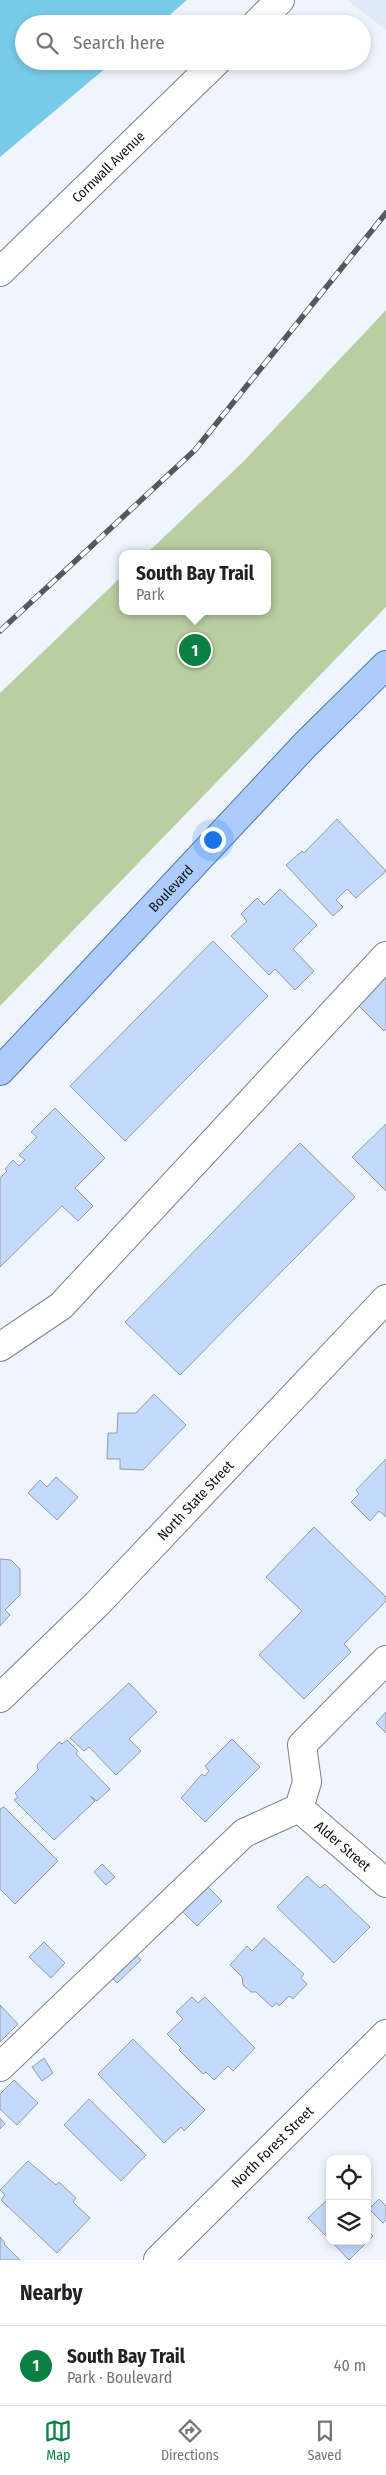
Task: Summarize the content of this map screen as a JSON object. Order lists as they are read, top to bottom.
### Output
{
  "streets": {
    "main road": ["Boulevard"],
    "street": [
      "Cornwall Avenue",
      "North State Street",
      "Alder Street",
      "North Forest Street"
    ]
  },
  "page": {
    "search": "Search here",
    "popup": ["South Bay Trail", "Park"],
    "pins": "1",
    "heading": "Nearby",
    "list": [
      {
        "mark": "1",
        "name": "South Bay Trail",
        "note": "Park · Boulevard",
        "value": "40 m"
      }
    ],
    "nav": ["Map", "Directions", "Saved"]
  }
}
